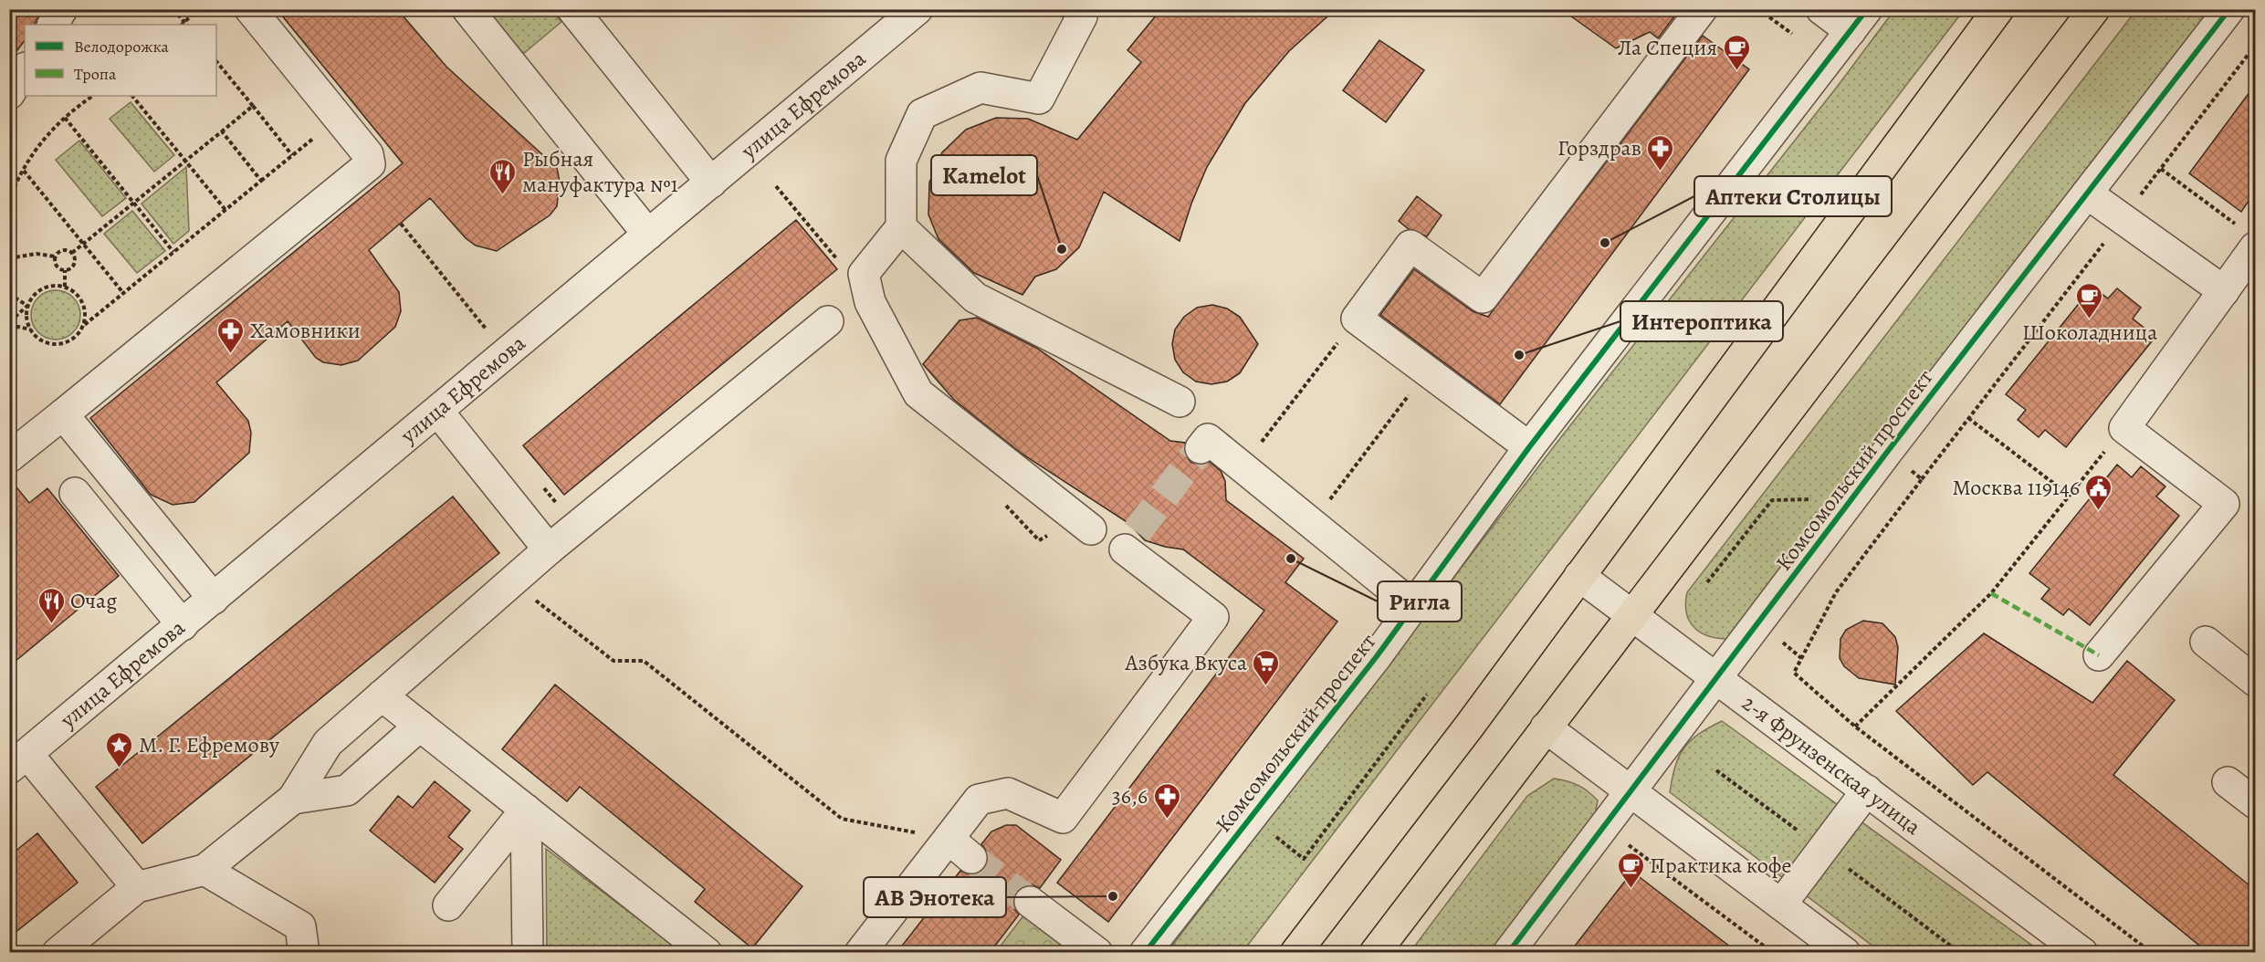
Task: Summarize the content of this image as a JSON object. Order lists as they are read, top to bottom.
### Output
{
  "streets": {
    "street": ["улица Ефремова", "Комсомольский проспект", "2-я Фрунзенская улица"]
  },
  "crossings": [
    ["Комсомольский проспект", "2-я Фрунзенская улица"]
  ],
  "places": {
    "cafe": ["Ла Специя", "Шоколадница", "Практика кофе"],
    "pharmacy": ["Горздрав", "Хамовники", "36,6"],
    "restaurant": ["Рыбная мануфактура №1", "Очаg"],
    "other": [
      "Аптеки Столицы",
      "Kamelot",
      "Интероптика",
      "Ригла",
      "АВ Энотека"
    ],
    "public building": ["Москва 119146"],
    "supermarket": ["Азбука Вкуса"],
    "place": ["М. Г. Ефремову"]
  },
  "legend": ["Велодорожка", "Тропа"]
}
